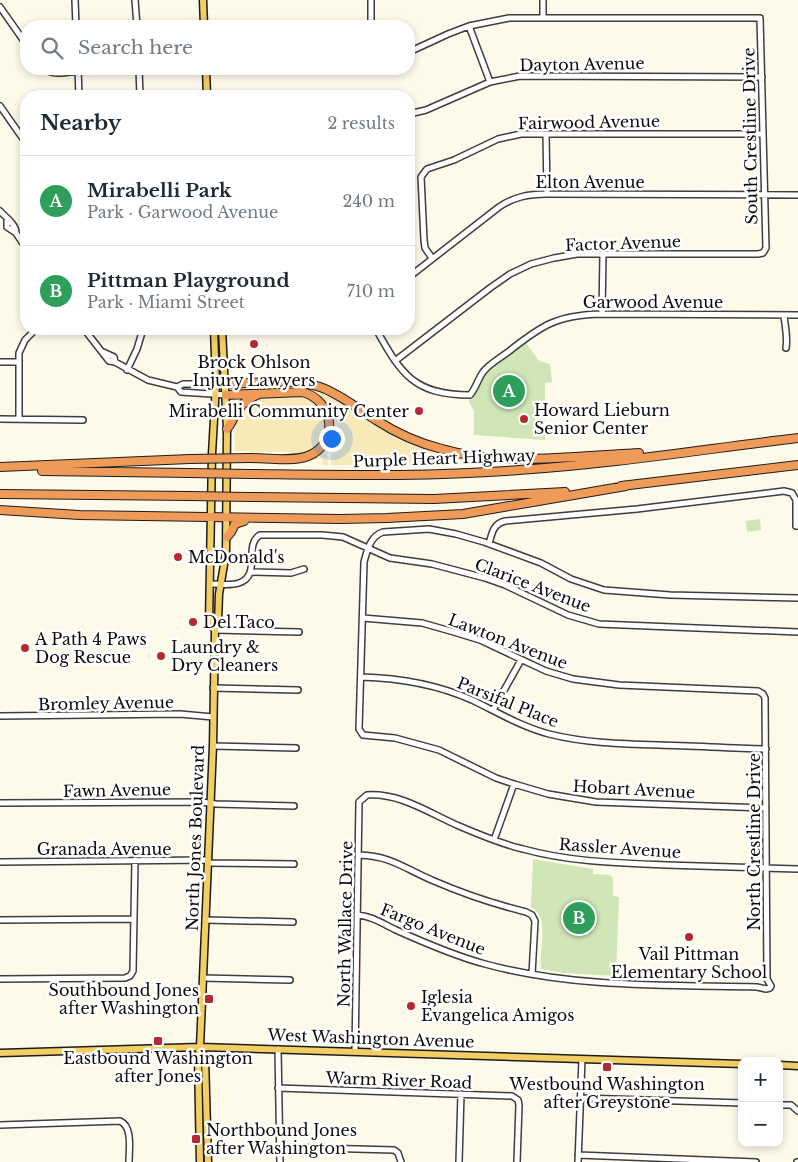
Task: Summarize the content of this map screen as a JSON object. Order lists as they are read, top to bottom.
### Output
{
  "streets": {
    "highway": ["Purple Heart Highway"],
    "main road": ["North Jones Boulevard", "West Washington Avenue"],
    "street": [
      "Dayton Avenue",
      "Fairwood Avenue",
      "South Crestline Drive",
      "Elton Avenue",
      "Factor Avenue",
      "Garwood Avenue",
      "Clarice Avenue",
      "Lawton Avenue",
      "Parsifal Place",
      "Bromley Avenue",
      "Hobart Avenue",
      "Fawn Avenue",
      "North Crestline Drive",
      "Rassler Avenue",
      "Granada Avenue",
      "North Wallace Drive",
      "Fargo Avenue",
      "Warm River Road"
    ]
  },
  "crossings": [
    ["Dayton Avenue", "South Crestline Drive"],
    ["Fairwood Avenue", "South Crestline Drive"],
    ["Fairwood Avenue", "Elton Avenue"],
    ["South Crestline Drive", "Elton Avenue"],
    ["South Crestline Drive", "Factor Avenue"],
    ["Factor Avenue", "Garwood Avenue"],
    ["Lawton Avenue", "North Crestline Drive"],
    ["Parsifal Place", "Hobart Avenue"],
    ["Parsifal Place", "North Crestline Drive"],
    ["Bromley Avenue", "North Jones Boulevard"],
    ["Hobart Avenue", "North Crestline Drive"],
    ["Fawn Avenue", "North Jones Boulevard"],
    ["North Jones Boulevard", "Granada Avenue"],
    ["North Jones Boulevard", "West Washington Avenue"],
    ["North Crestline Drive", "Rassler Avenue"],
    ["North Crestline Drive", "Fargo Avenue"],
    ["Rassler Avenue", "North Wallace Drive"],
    ["North Wallace Drive", "Fargo Avenue"],
    ["North Wallace Drive", "West Washington Avenue"]
  ],
  "places": {
    "other": [
      "Brock Ohlson Injury Lawyers",
      "Mirabelli Community Center",
      "Howard Lieburn Senior Center",
      "McDonald's",
      "Del Taco",
      "A Path 4 Paws Dog Rescue",
      "Laundry & Dry Cleaners",
      "Vail Pittman Elementary School",
      "Iglesia Evangelica Amigos"
    ],
    "transit": [
      "Southbound Jones after Washington",
      "Eastbound Washington after Jones",
      "Westbound Washington after Greystone",
      "Northbound Jones after Washington"
    ]
  },
  "page": {
    "search": "Search here",
    "heading": ["Nearby", "2 results"],
    "list": [
      {
        "mark": "A",
        "name": "Mirabelli Park",
        "note": "Park · Garwood Avenue",
        "value": "240 m"
      },
      {
        "mark": "B",
        "name": "Pittman Playground",
        "note": "Park · Miami Street",
        "value": "710 m"
      }
    ],
    "pins": ["A", "B"],
    "map_buttons": ["+", "−"]
  }
}
